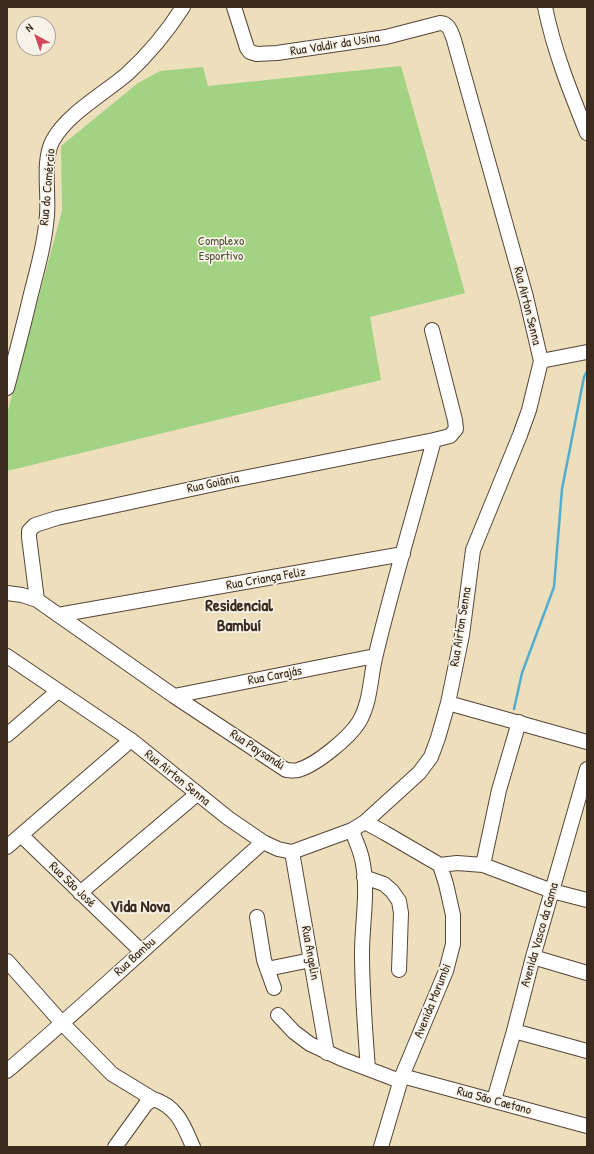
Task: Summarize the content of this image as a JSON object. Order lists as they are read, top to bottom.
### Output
{
  "streets": {
    "street": [
      "Rua Valdir da Usina",
      "Rua do Comércio",
      "Rua Airton Senna",
      "Rua Goiânia",
      "Rua Criança Feliz",
      "Rua Carajás",
      "Rua Paysandú",
      "Rua São José",
      "Avenida Vasco da Gama",
      "Rua Angelin",
      "Rua Bambu",
      "Avenida Morumbi",
      "Rua São Caetano"
    ]
  },
  "crossings": [
    ["Rua Valdir da Usina", "Rua Airton Senna"],
    ["Rua Airton Senna", "Rua Angelin"],
    ["Rua Airton Senna", "Rua Bambu"],
    ["Rua Goiânia", "Rua Paysandú"],
    ["Rua Criança Feliz", "Rua Paysandú"],
    ["Rua Carajás", "Rua Paysandú"],
    ["Rua São José", "Rua Bambu"],
    ["Avenida Vasco da Gama", "Rua São Caetano"],
    ["Rua Angelin", "Rua São Caetano"],
    ["Avenida Morumbi", "Rua São Caetano"]
  ],
  "districts": ["Residencial Bambuí", "Vida Nova"],
  "parks": ["Complexo Esportivo"],
  "north": "top left"
}
